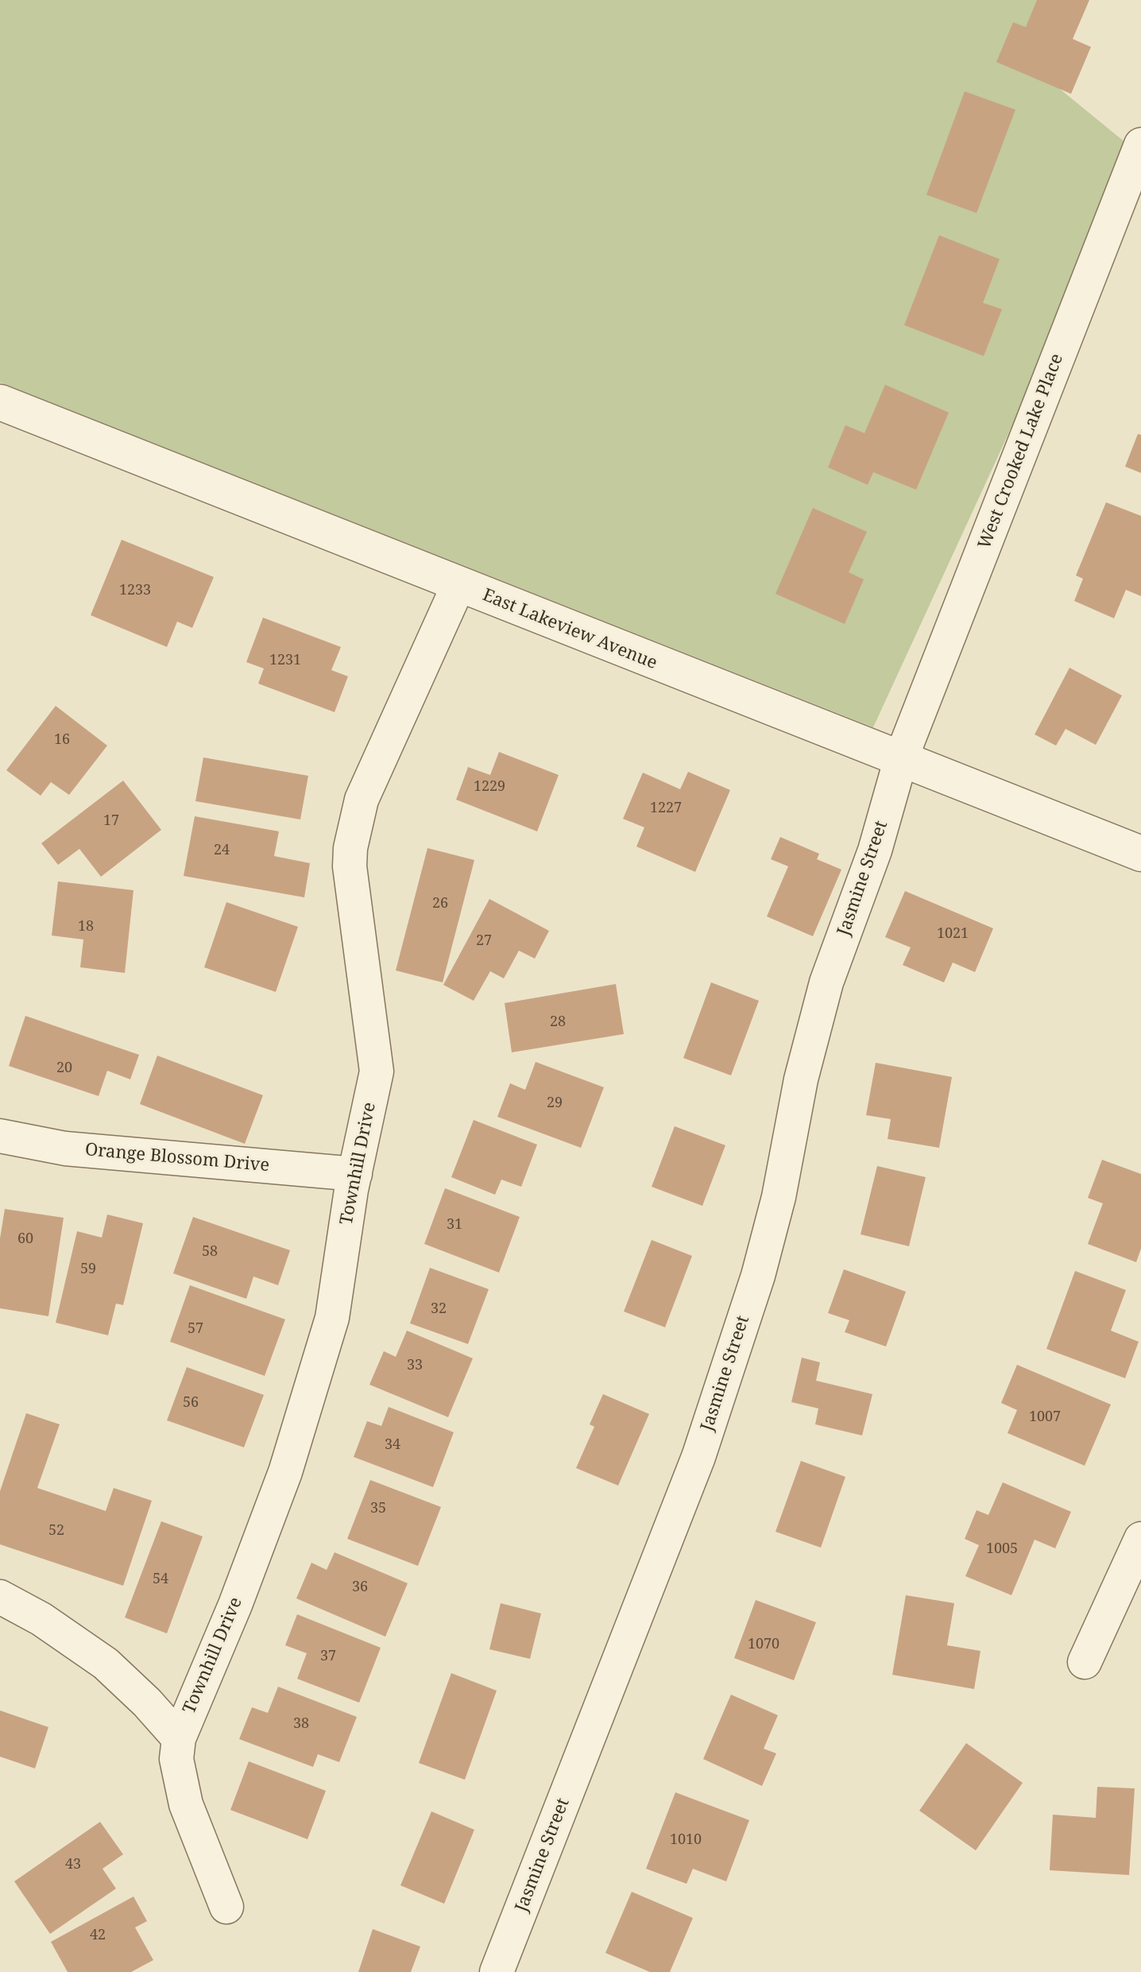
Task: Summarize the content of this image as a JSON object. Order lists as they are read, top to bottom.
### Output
{
  "streets": {
    "street": [
      "West Crooked Lake Place",
      "East Lakeview Avenue",
      "Jasmine Street",
      "Orange Blossom Drive",
      "Townhill Drive"
    ]
  },
  "crossings": [
    ["West Crooked Lake Place", "East Lakeview Avenue"],
    ["West Crooked Lake Place", "Jasmine Street"],
    ["East Lakeview Avenue", "Jasmine Street"],
    ["East Lakeview Avenue", "Townhill Drive"],
    ["Orange Blossom Drive", "Townhill Drive"]
  ],
  "house_numbers": [
    "1233",
    "1231",
    "16",
    "1229",
    "1227",
    "17",
    "24",
    "26",
    "18",
    "1021",
    "27",
    "28",
    "20",
    "29",
    "31",
    "60",
    "58",
    "59",
    "32",
    "57",
    "33",
    "56",
    "1007",
    "34",
    "35",
    "52",
    "1005",
    "54",
    "36",
    "1070",
    "37",
    "38",
    "1010",
    "43",
    "42"
  ]
}
